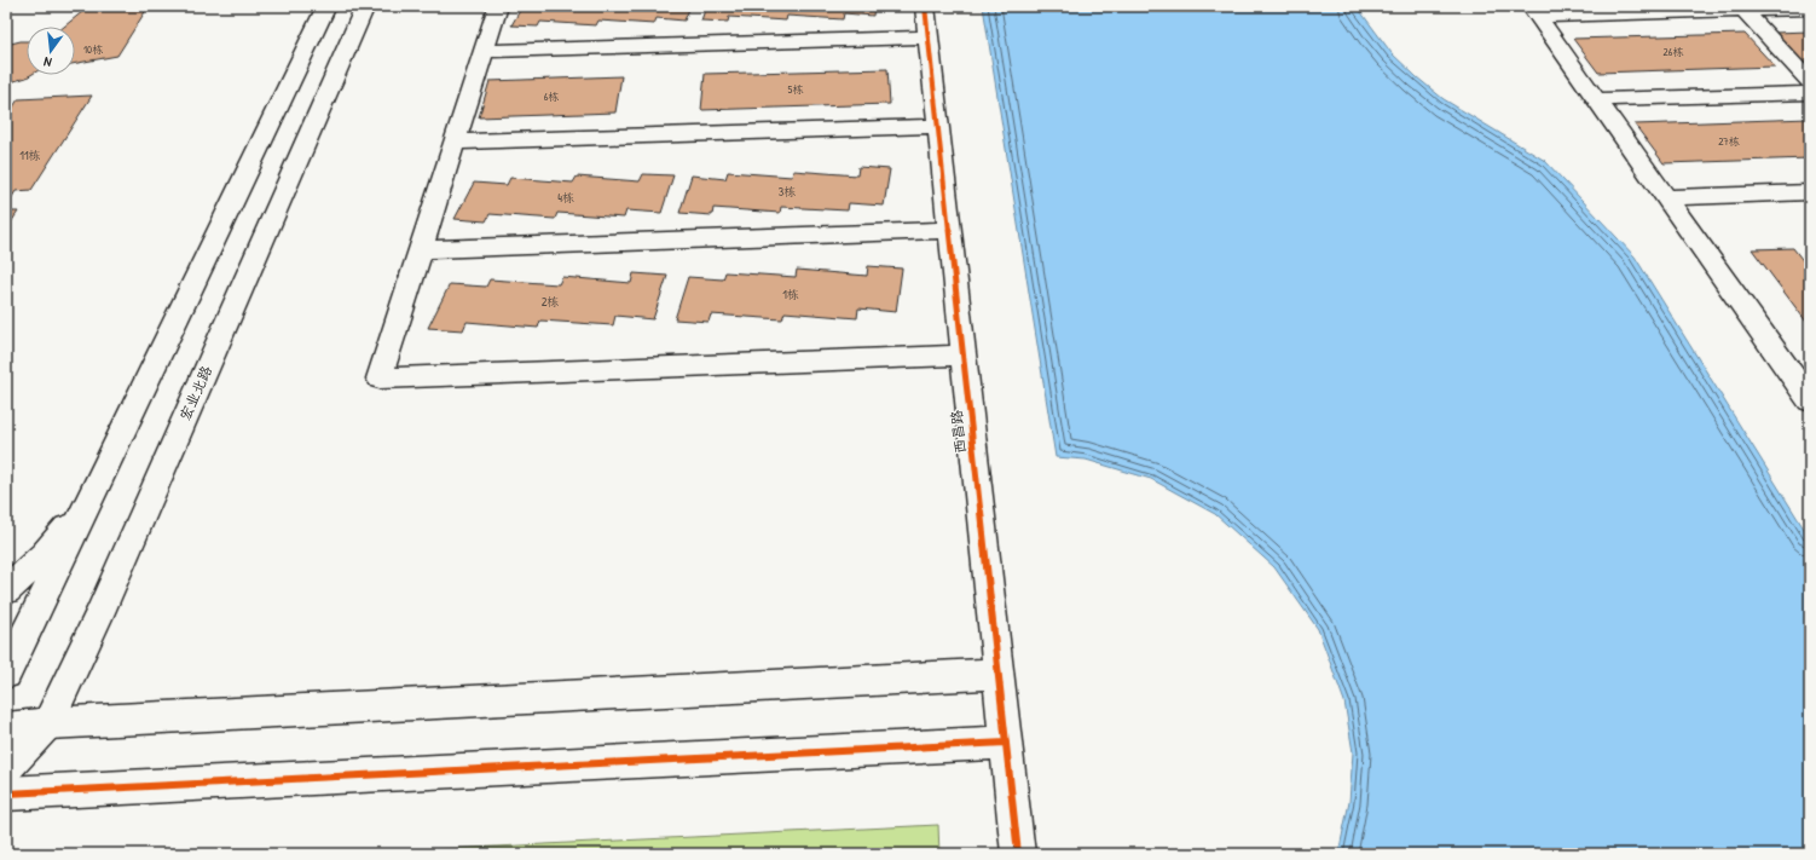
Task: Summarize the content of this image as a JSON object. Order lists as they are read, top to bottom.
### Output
{
  "streets": {
    "street": ["宏业北路", "西昌路"]
  },
  "house_numbers": [
    "10栋",
    "26栋",
    "5栋",
    "6栋",
    "27栋",
    "11栋",
    "3栋",
    "4栋",
    "1栋",
    "2栋"
  ],
  "north": "bottom"
}
